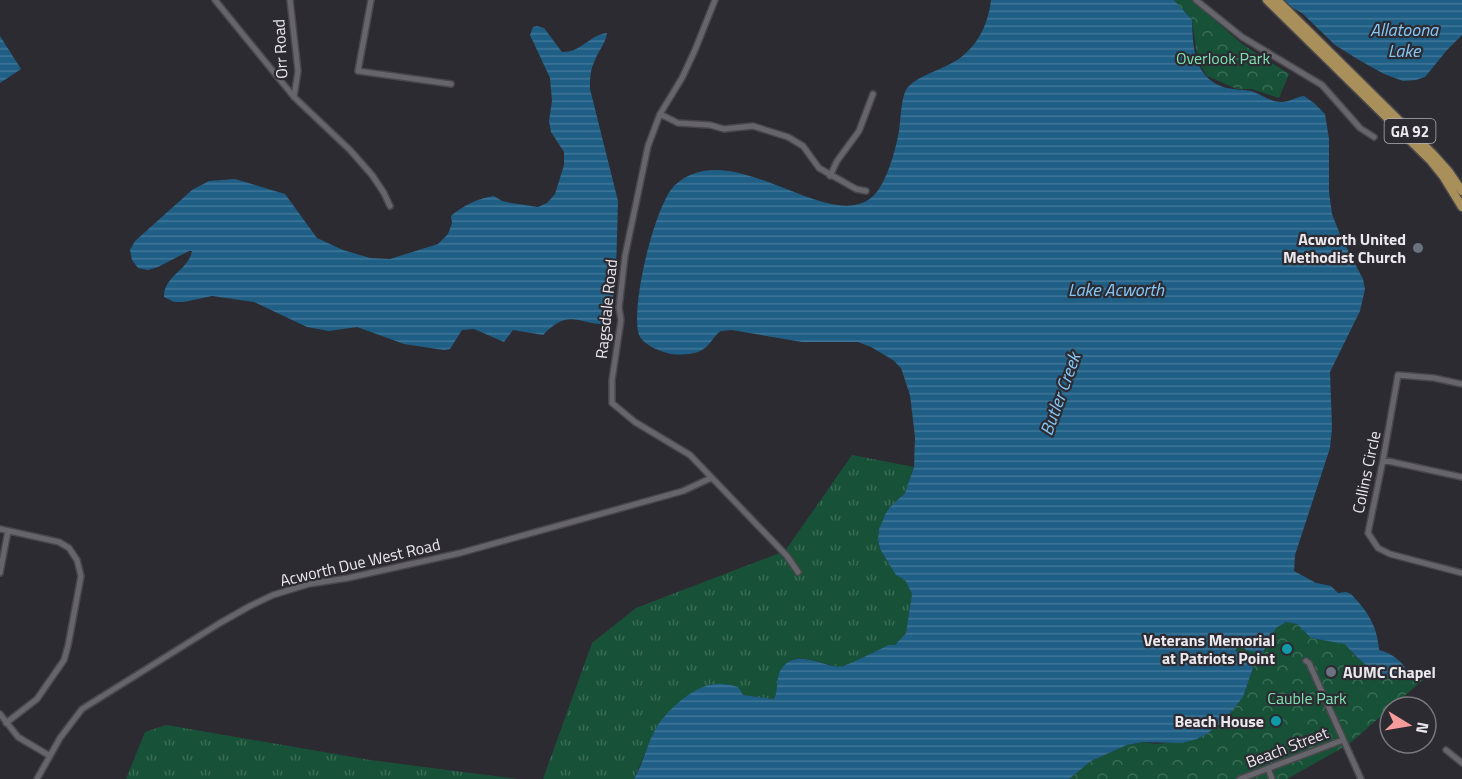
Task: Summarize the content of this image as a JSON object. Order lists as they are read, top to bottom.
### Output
{
  "streets": {
    "main road": ["GA 92"],
    "street": [
      "Orr Road",
      "Ragsdale Road",
      "Collins Circle",
      "Acworth Due West Road",
      "Beach Street"
    ]
  },
  "crossings": [
    ["Ragsdale Road", "Acworth Due West Road"]
  ],
  "water": ["Allatoona Lake", "Lake Acworth", "Butler Creek"],
  "parks": ["Overlook Park", "Cauble Park"],
  "places": [
    "Acworth United Methodist Church",
    "Veterans Memorial at Patriots Point",
    "AUMC Chapel",
    "Beach House"
  ],
  "north": "right"
}
